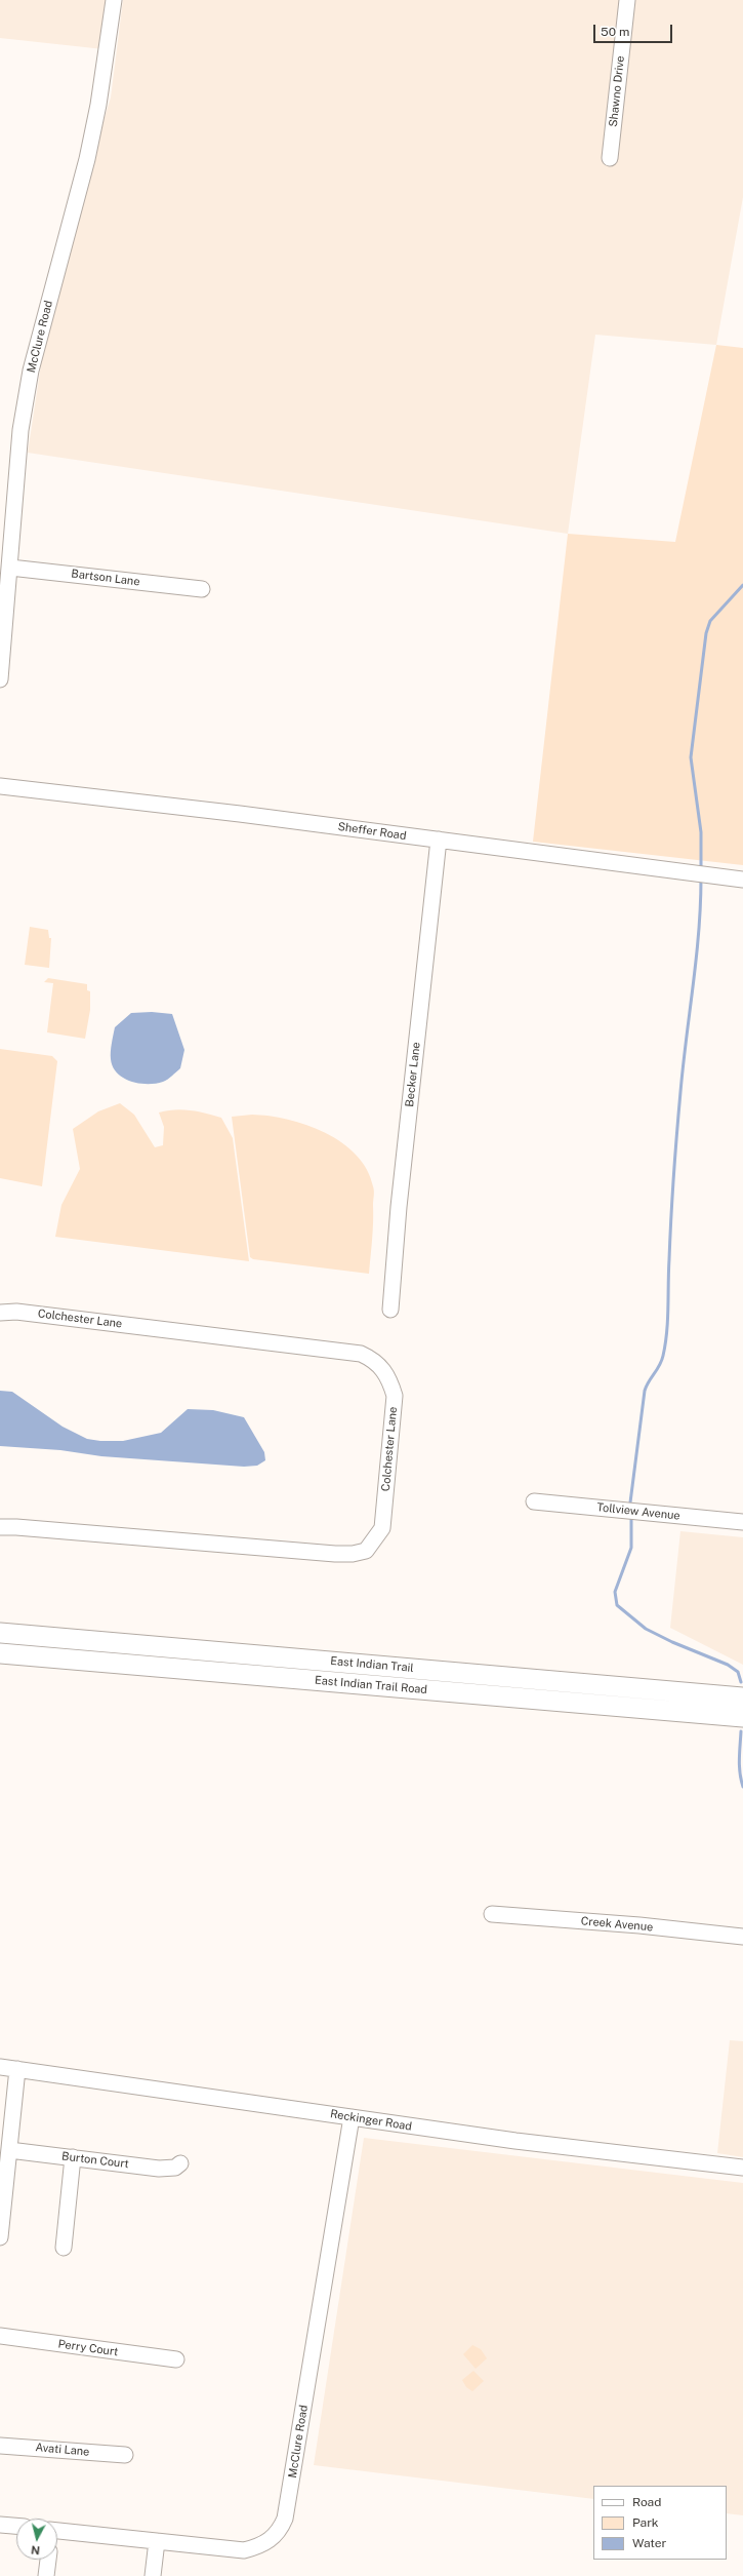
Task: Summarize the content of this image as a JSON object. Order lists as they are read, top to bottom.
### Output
{
  "streets": {
    "main road": ["East Indian Trail", "East Indian Trail Road"],
    "street": [
      "Shawno Drive",
      "McClure Road",
      "Bartson Lane",
      "Sheffer Road",
      "Becker Lane",
      "Colchester Lane",
      "Tollview Avenue",
      "Creek Avenue",
      "Reckinger Road",
      "Burton Court",
      "Perry Court",
      "Avati Lane"
    ]
  },
  "crossings": [
    ["McClure Road", "Bartson Lane"],
    ["McClure Road", "Reckinger Road"],
    ["Sheffer Road", "Becker Lane"]
  ],
  "legend": ["Road", "Park", "Water"],
  "scale_bar": "50 m",
  "north": "bottom"
}
